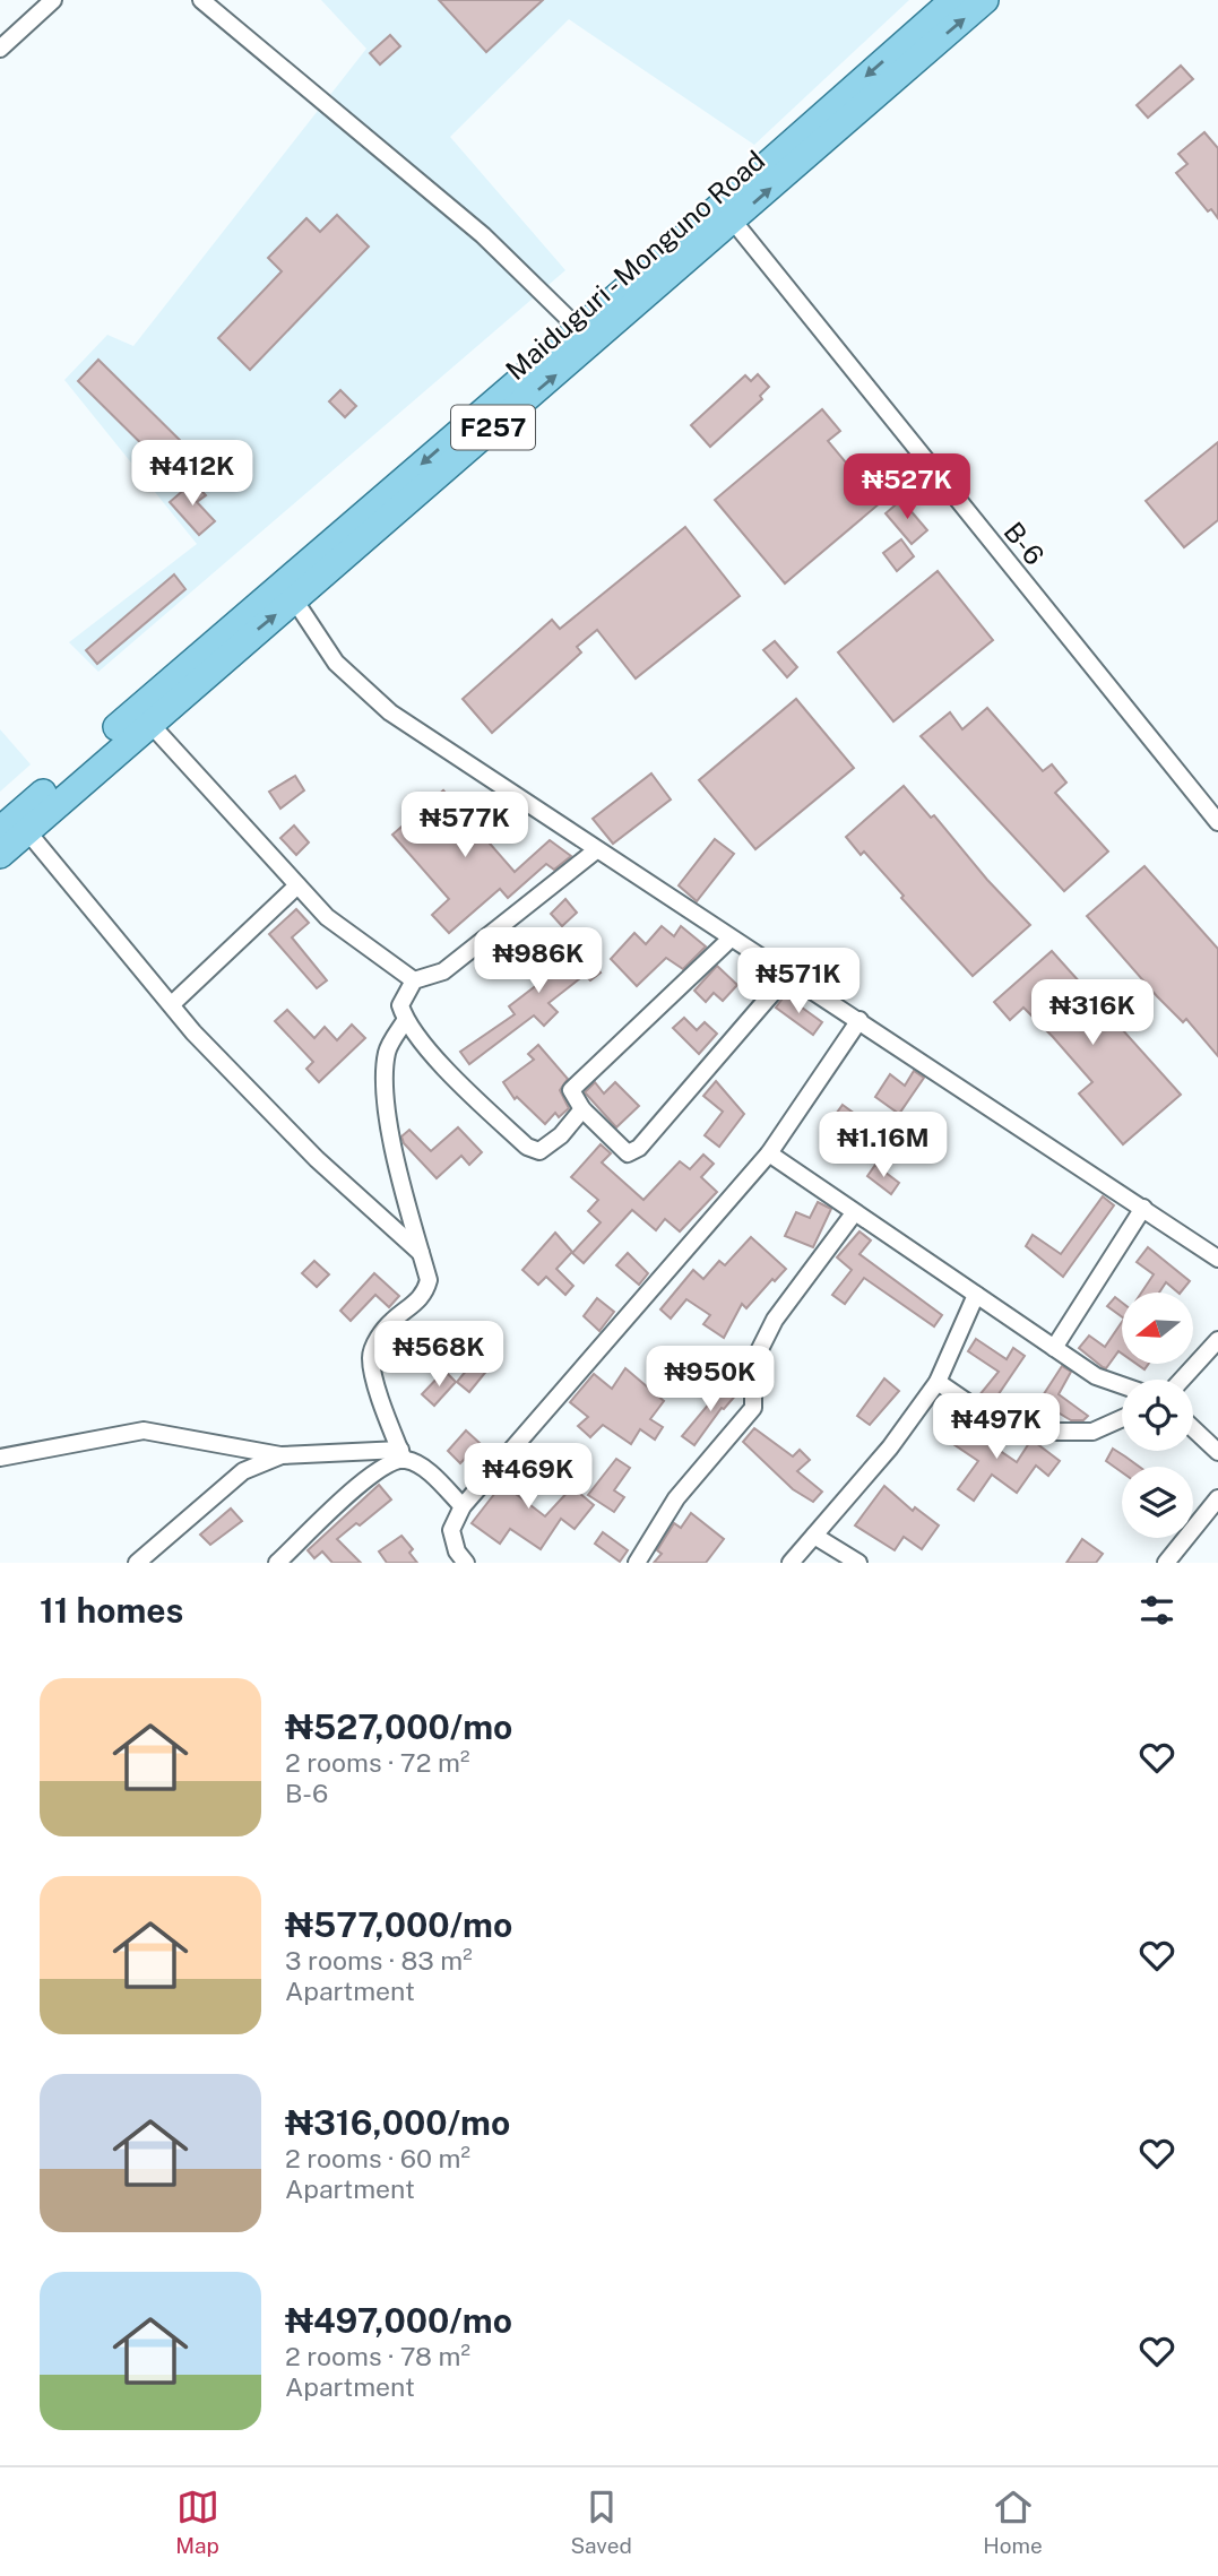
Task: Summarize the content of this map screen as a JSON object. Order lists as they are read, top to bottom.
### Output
{
  "streets": {
    "main road": ["Maiduguri - Monguno Road", "F257"],
    "street": ["B-6"]
  },
  "crossings": [
    ["Maiduguri - Monguno Road", "B-6"]
  ],
  "north": "left",
  "page": {
    "price": [
      "₦412K",
      "₦527K",
      "₦577K",
      "₦986K",
      "₦571K",
      "₦316K",
      "₦1.16M",
      "₦568K",
      "₦950K",
      "₦497K",
      "₦469K"
    ],
    "heading": "11 homes",
    "list": [
      {
        "name": "₦527,000/mo",
        "note": "2 rooms · 72 m² · B-6"
      },
      {
        "name": "₦577,000/mo",
        "note": "3 rooms · 83 m² · Apartment"
      },
      {
        "name": "₦316,000/mo",
        "note": "2 rooms · 60 m² · Apartment"
      },
      {
        "name": "₦497,000/mo",
        "note": "2 rooms · 78 m² · Apartment"
      }
    ],
    "tabs": ["Map", "Saved", "Home"]
  }
}
